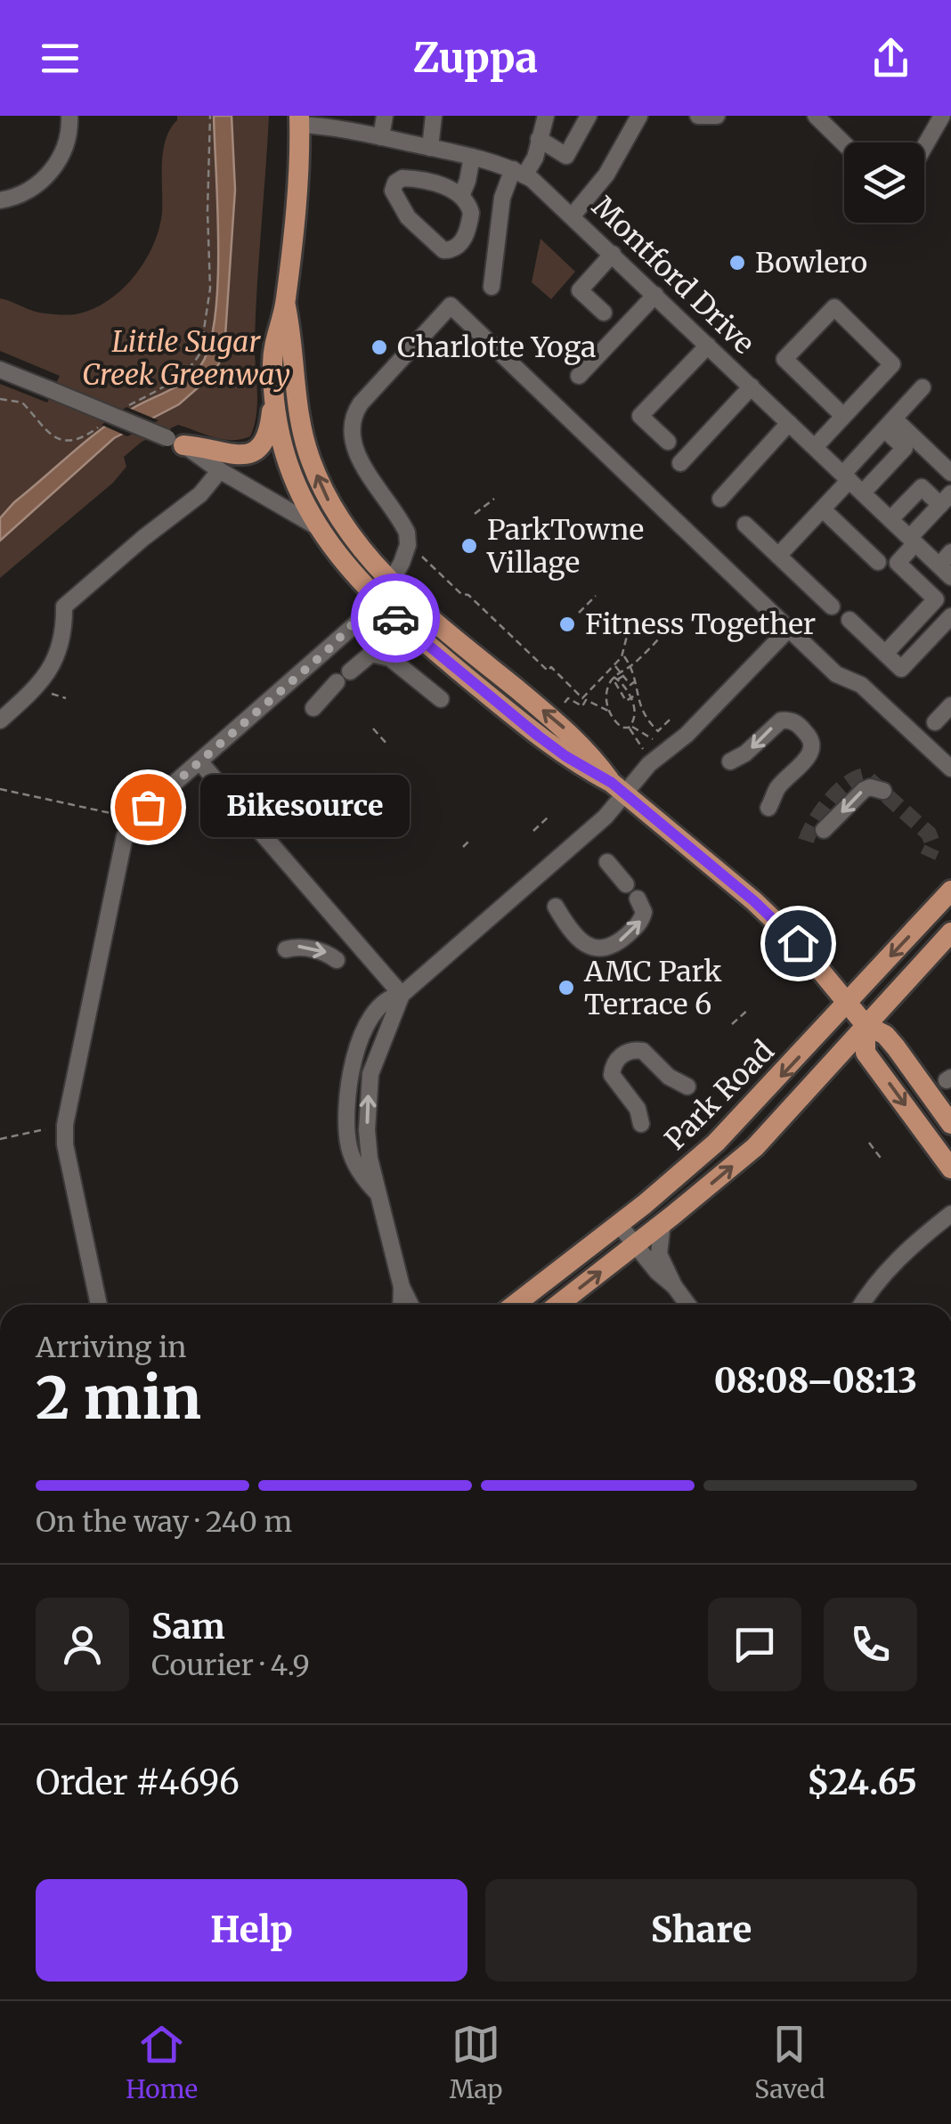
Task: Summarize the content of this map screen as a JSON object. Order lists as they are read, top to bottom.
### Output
{
  "streets": {
    "main road": ["Park Road"],
    "street": ["Montford Drive"]
  },
  "parks": ["Little Sugar Creek Greenway"],
  "places": [
    "Bowlero",
    "Charlotte Yoga",
    "ParkTowne Village",
    "Fitness Together",
    "Bikesource",
    "AMC Park Terrace 6"
  ],
  "page": {
    "header": "Zuppa",
    "bubble": "Bikesource",
    "heading": ["2 min", "Arriving in", "08:08–08:13"],
    "panel": [
      "Sam",
      "Courier · 4.9",
      "Order #4696",
      "$24.65"
    ],
    "bar": "On the way · 240 m",
    "buttons": ["Help", "Share"],
    "tabs": ["Home", "Map", "Saved"]
  }
}
